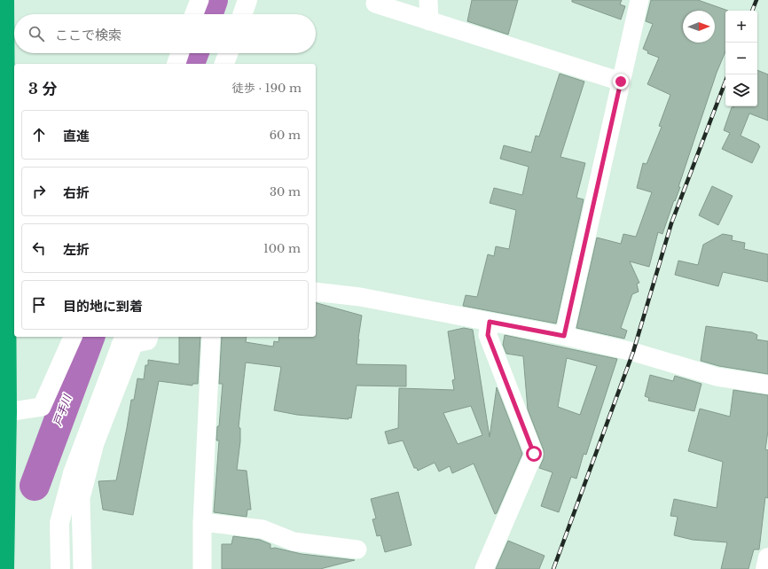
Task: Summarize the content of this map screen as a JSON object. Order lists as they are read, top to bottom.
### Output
{
  "water": ["戸手川"],
  "north": "right",
  "page": {
    "map_buttons": ["+", "−"],
    "search": "ここで検索",
    "heading": ["3 分", "徒歩 · 190 m"],
    "list": [
      ["直進", "60 m"],
      ["右折", "30 m"],
      ["左折", "100 m"],
      "目的地に到着"
    ]
  }
}
